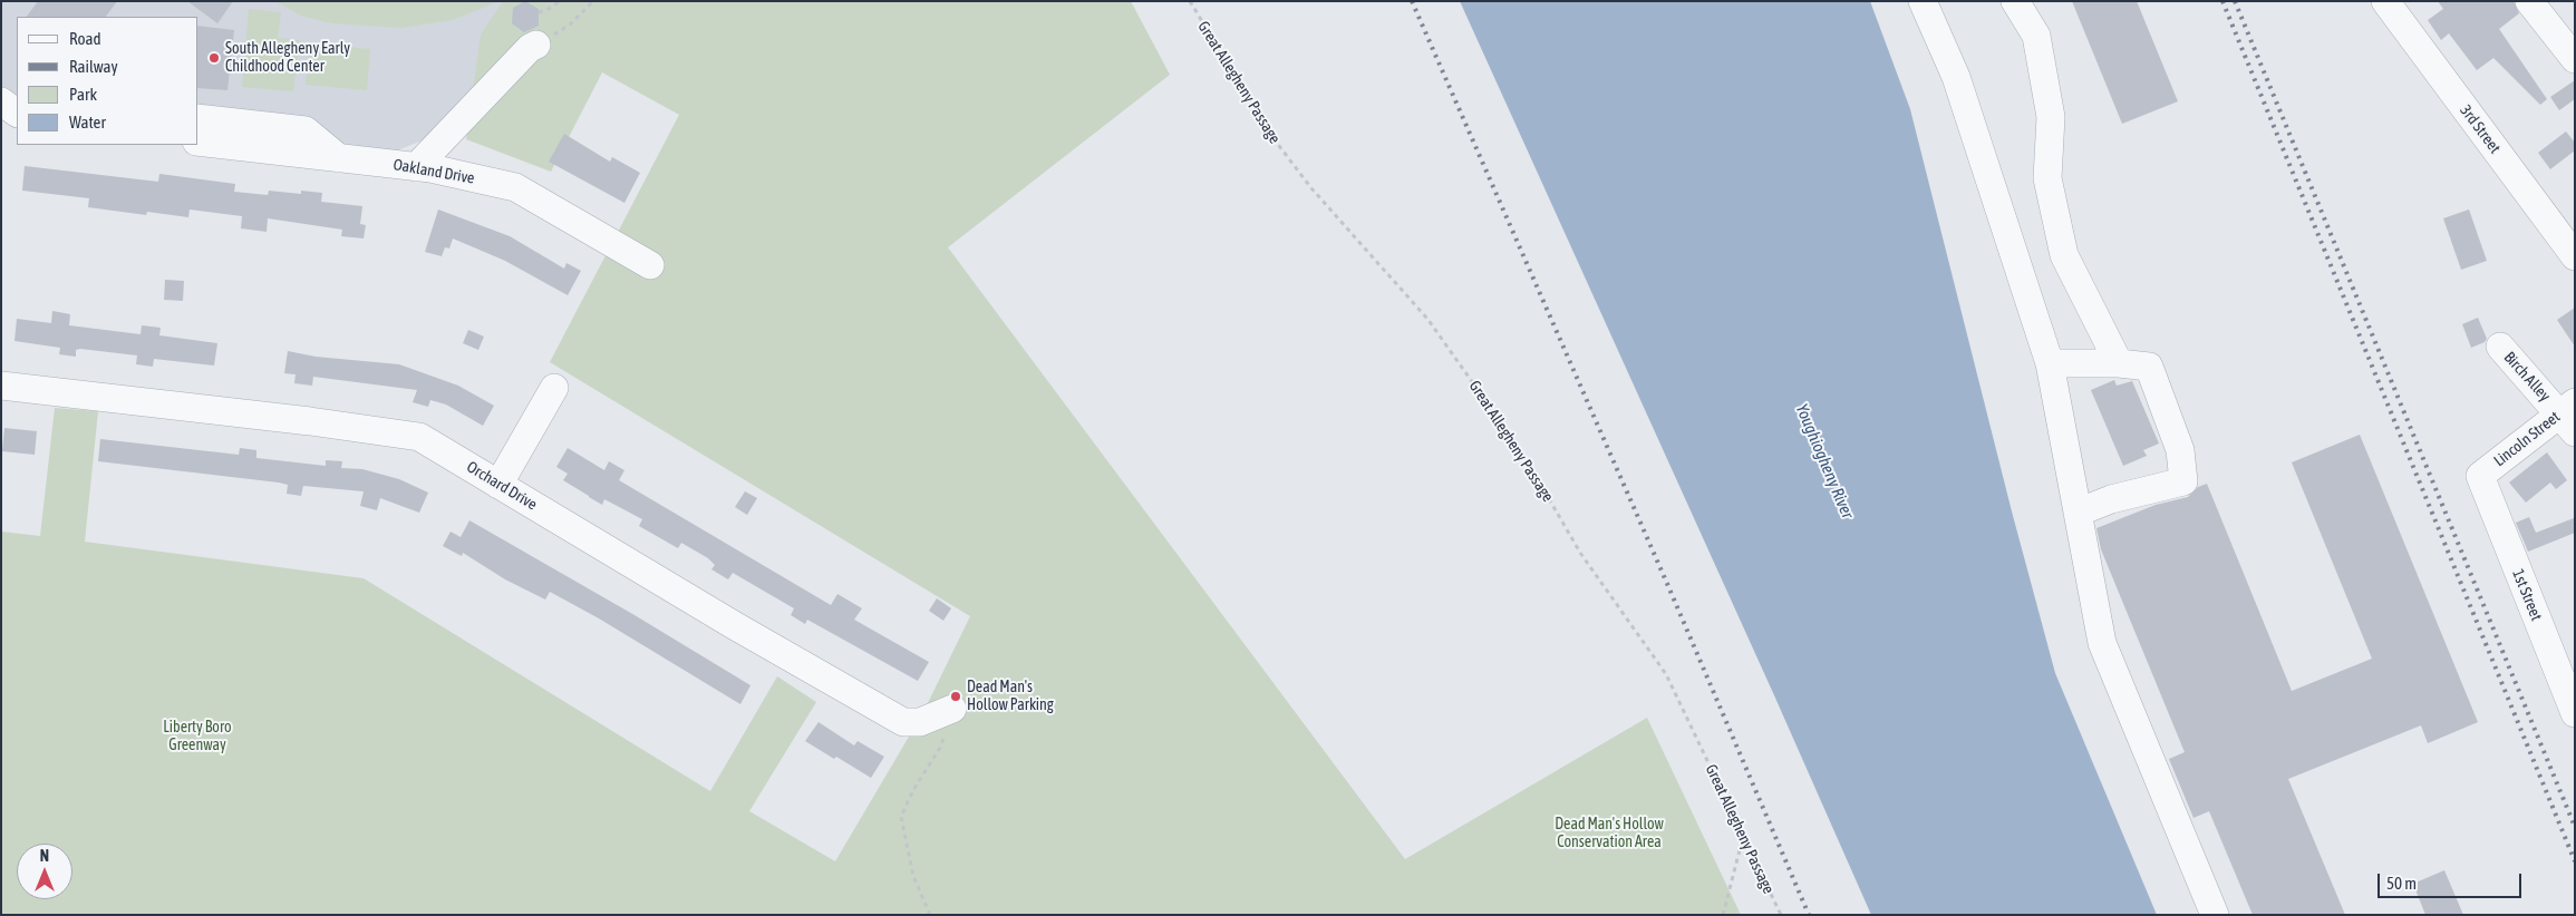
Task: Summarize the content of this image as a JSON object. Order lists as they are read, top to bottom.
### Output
{
  "streets": {
    "street": [
      "3rd Street",
      "Oakland Drive",
      "Birch Alley",
      "Lincoln Street",
      "Orchard Drive",
      "1st Street"
    ],
    "path": ["Great Allegheny Passage"]
  },
  "crossings": [
    ["Birch Alley", "Lincoln Street"],
    ["Lincoln Street", "1st Street"]
  ],
  "water": ["Youghiogheny River"],
  "parks": ["Liberty Boro Greenway", "Dead Man's Hollow Conservation Area"],
  "places": ["South Allegheny Early Childhood Center", "Dead Man's Hollow Parking"],
  "legend": [
    "Road",
    "Railway",
    "Park",
    "Water"
  ],
  "scale_bar": "50 m",
  "north": "top"
}
